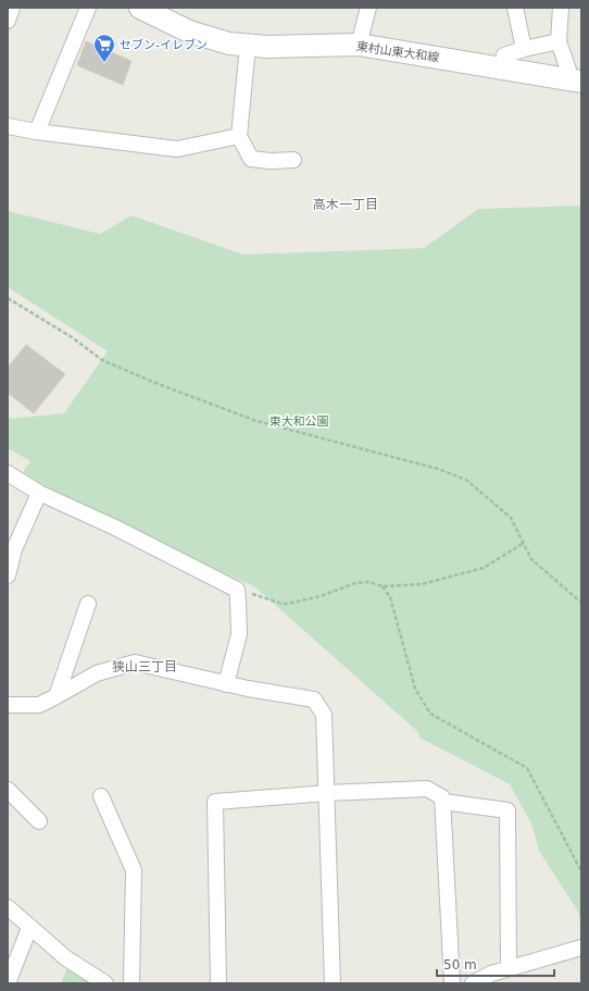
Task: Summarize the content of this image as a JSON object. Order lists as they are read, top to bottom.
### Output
{
  "streets": {
    "main road": ["東村山東大和線"]
  },
  "districts": ["高木一丁目", "狭山三丁目"],
  "parks": ["東大和公園"],
  "places": {
    "supermarket": ["セブン-イレブン"]
  },
  "scale_bar": "50 m"
}
